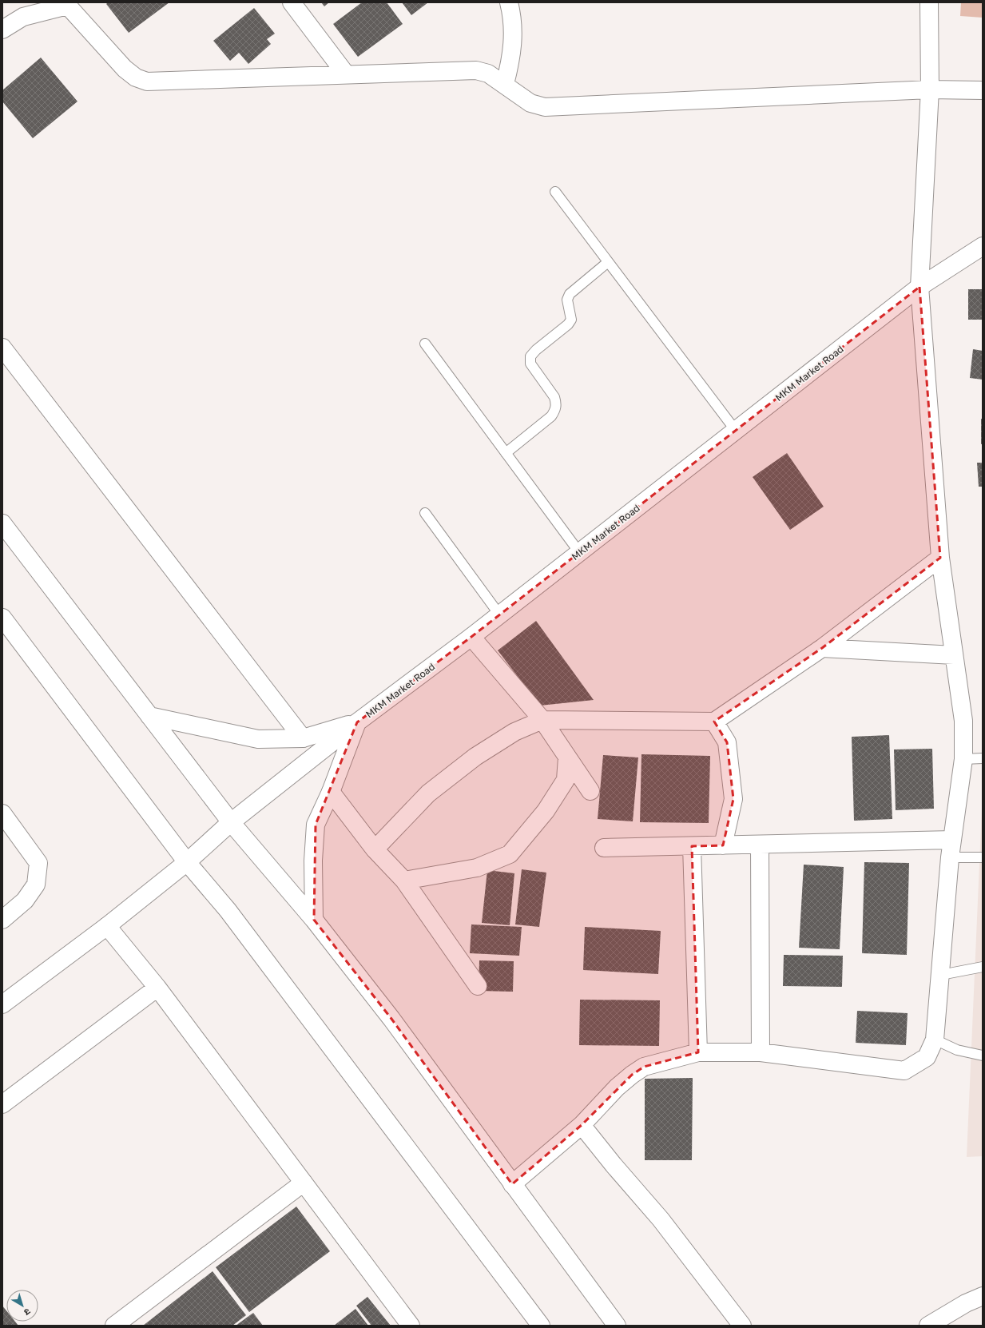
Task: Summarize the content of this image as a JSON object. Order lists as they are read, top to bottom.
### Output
{
  "streets": {
    "street": ["MKM Market Road"]
  },
  "north": "bottom right"
}
